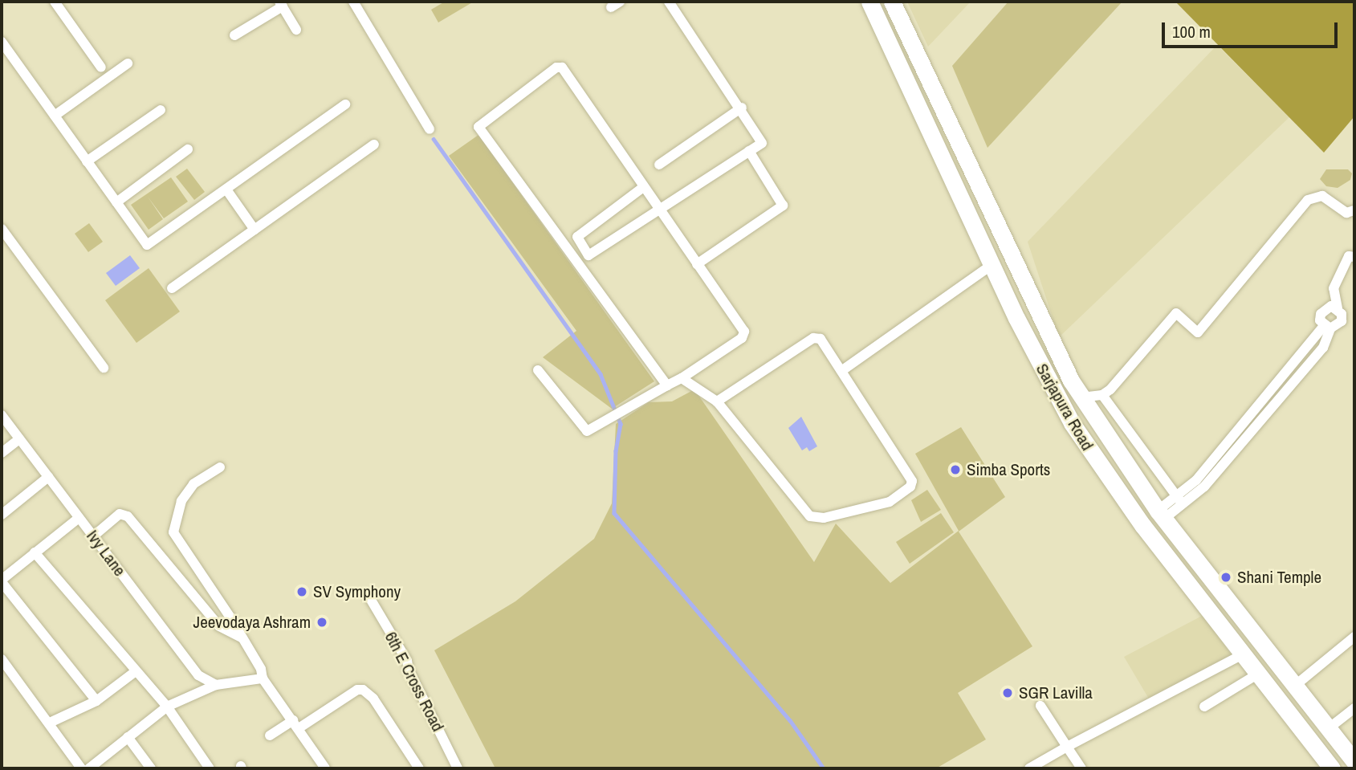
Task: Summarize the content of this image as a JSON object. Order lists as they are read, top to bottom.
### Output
{
  "streets": {
    "main road": ["Sarjapura Road"],
    "street": ["Ivy Lane", "6th E Cross Road"]
  },
  "places": [
    "Simba Sports",
    "Shani Temple",
    "SV Symphony",
    "Jeevodaya Ashram",
    "SGR Lavilla"
  ],
  "scale_bar": "100 m"
}
